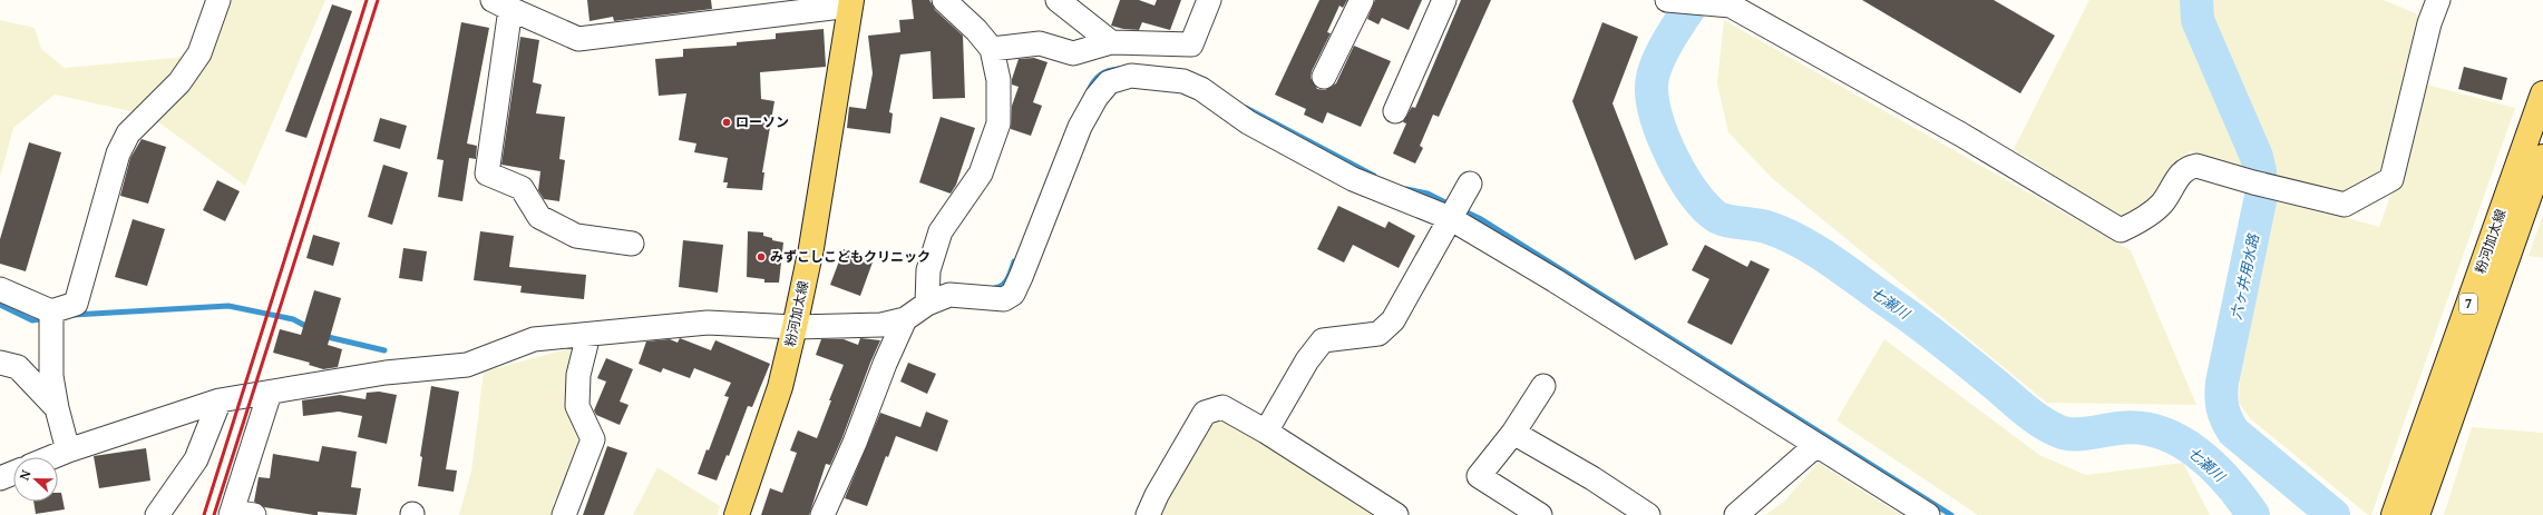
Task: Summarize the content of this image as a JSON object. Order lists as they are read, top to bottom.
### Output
{
  "streets": {
    "main road": ["粉河加太線", "7"]
  },
  "water": ["六ヶ井用水路", "七瀬川"],
  "places": ["ローソン", "みずこしこどもクリニック"],
  "north": "left"
}
